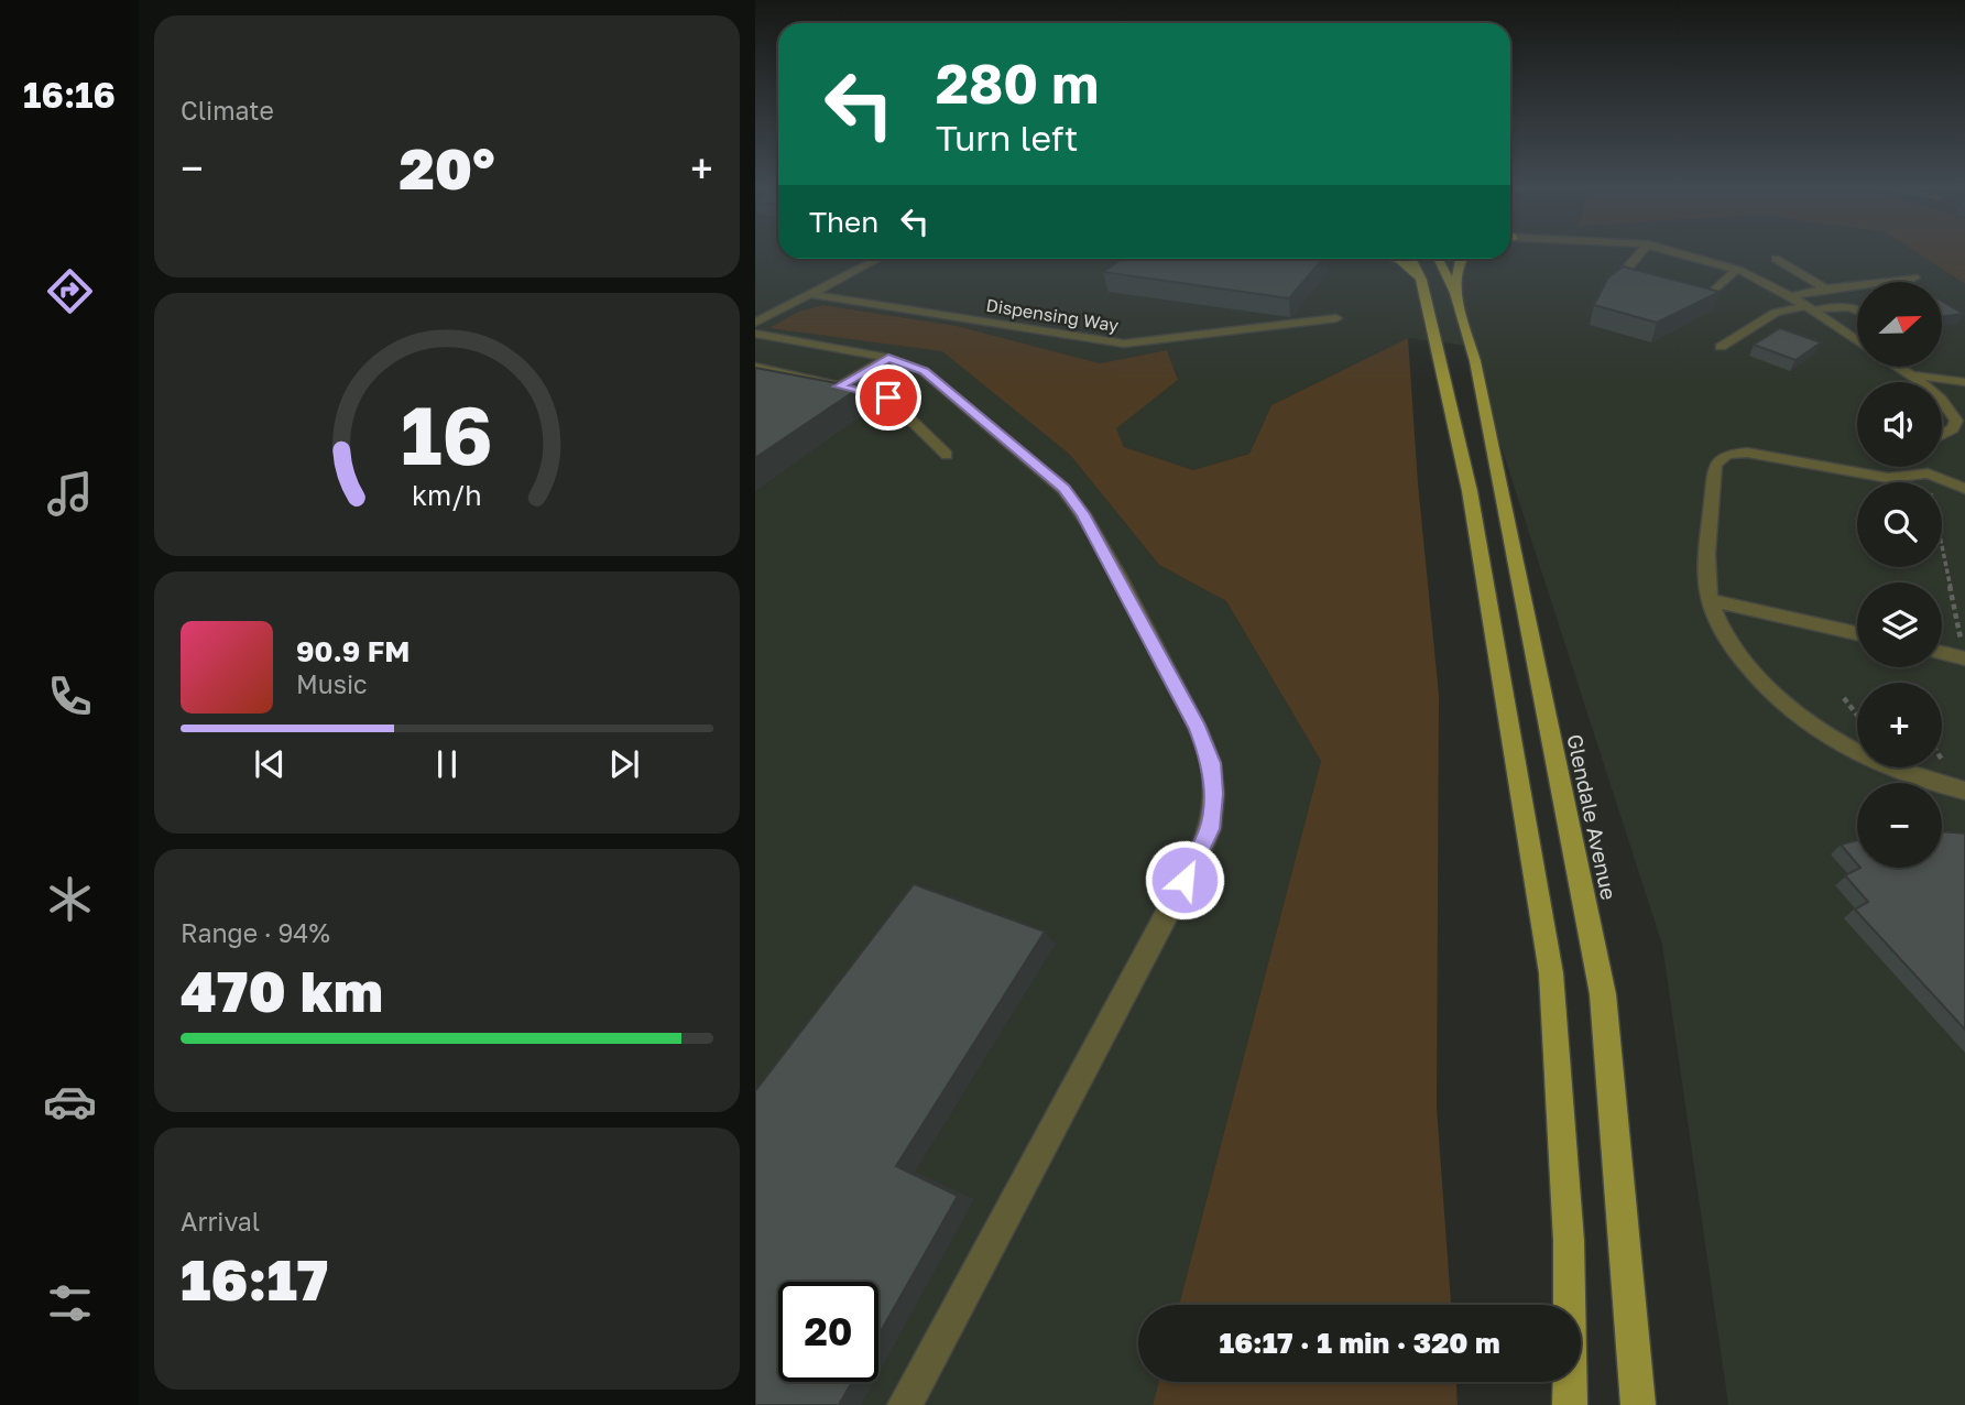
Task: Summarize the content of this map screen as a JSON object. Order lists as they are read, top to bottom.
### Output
{
  "streets": {
    "main road": ["Glendale Avenue"],
    "street": ["Dispensing Way"]
  },
  "north": "right",
  "page": {
    "tabs": "16:16",
    "tile": [
      "Climate",
      ["Range · 94%", "470 km"],
      ["Arrival", "16:17"]
    ],
    "turn": ["280 m", "Turn left"],
    "heat": ["−", "20°", "+"],
    "then": "Then",
    "map_buttons": ["+", "−"],
    "song": ["90.9 FM", "Music"],
    "limit": "20",
    "trip": "16:17 · 1 min · 320 m",
    "gauge": ["16", "km/h"]
  }
}
